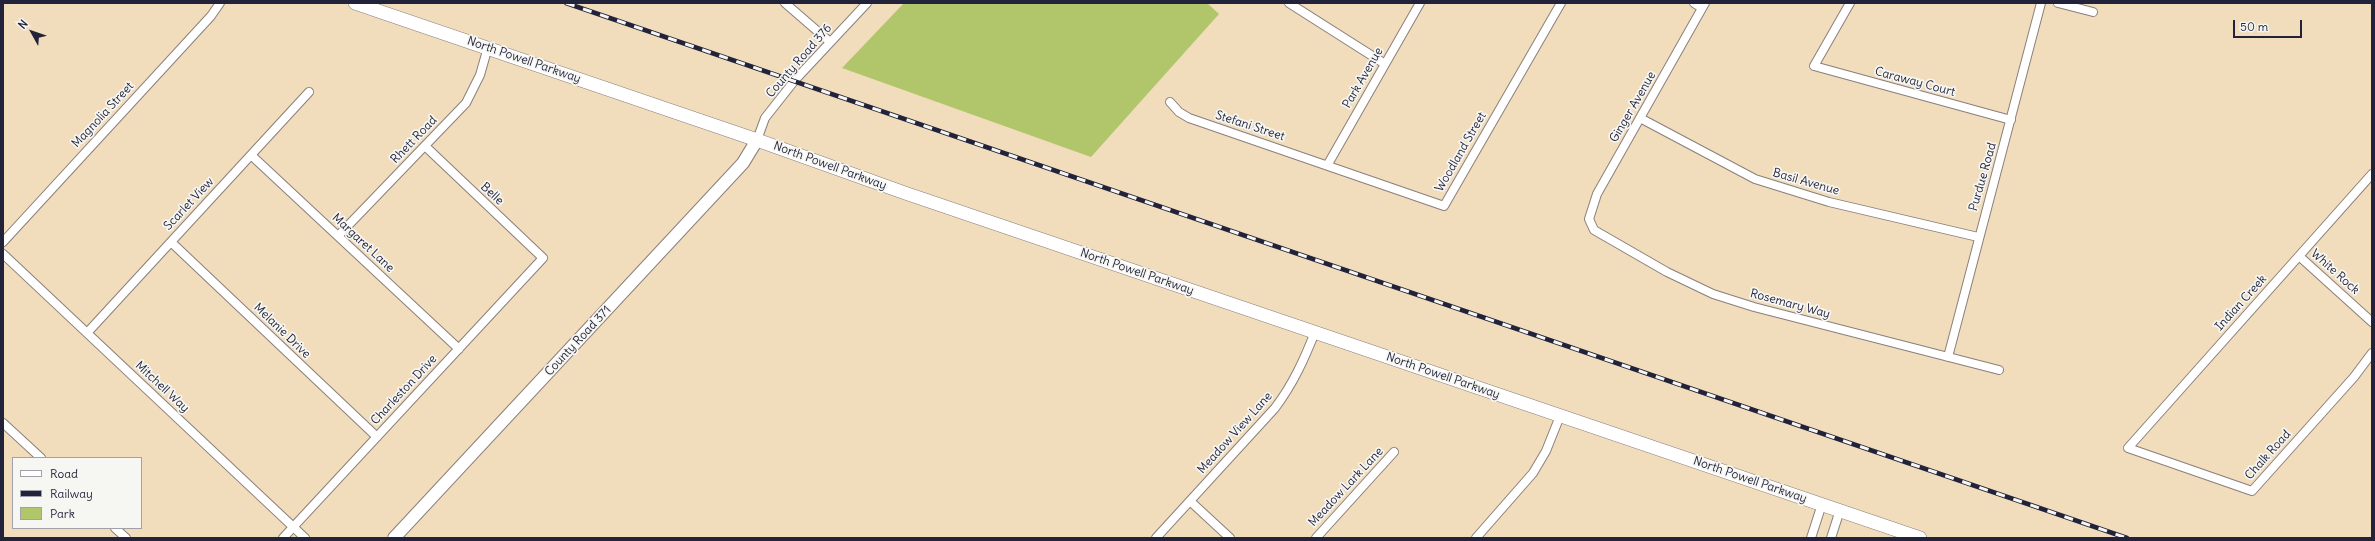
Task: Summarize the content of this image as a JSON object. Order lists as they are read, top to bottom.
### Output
{
  "streets": {
    "main road": ["North Powell Parkway"],
    "street": [
      "County Road 376",
      "Park Avenue",
      "Caraway Court",
      "Ginger Avenue",
      "Magnolia Street",
      "Stefani Street",
      "Rhett Road",
      "Woodland Street",
      "Purdue Road",
      "Basil Avenue",
      "Belle",
      "Scarlet View",
      "Margaret Lane",
      "White Rock",
      "Indian Creek",
      "Rosemary Way",
      "Melanie Drive",
      "County Road 371",
      "Mitchell Way",
      "Charleston Drive",
      "Meadow View Lane",
      "Chalk Road",
      "Meadow Lark Lane"
    ]
  },
  "crossings": [
    ["North Powell Parkway", "County Road 376"],
    ["North Powell Parkway", "Rhett Road"],
    ["North Powell Parkway", "County Road 371"],
    ["North Powell Parkway", "Meadow View Lane"],
    ["County Road 376", "County Road 371"],
    ["Park Avenue", "Stefani Street"],
    ["Park Avenue", "Woodland Street"],
    ["Caraway Court", "Purdue Road"],
    ["Ginger Avenue", "Basil Avenue"],
    ["Ginger Avenue", "Rosemary Way"],
    ["Stefani Street", "Woodland Street"],
    ["Rhett Road", "Belle"],
    ["Rhett Road", "Margaret Lane"],
    ["Purdue Road", "Basil Avenue"],
    ["Purdue Road", "Rosemary Way"],
    ["Belle", "Charleston Drive"],
    ["Scarlet View", "Margaret Lane"],
    ["Scarlet View", "Melanie Drive"],
    ["Scarlet View", "Mitchell Way"],
    ["Margaret Lane", "Charleston Drive"],
    ["White Rock", "Indian Creek"],
    ["Indian Creek", "Chalk Road"],
    ["Melanie Drive", "Charleston Drive"],
    ["Mitchell Way", "Charleston Drive"]
  ],
  "legend": ["Road", "Railway", "Park"],
  "scale_bar": "50 m",
  "north": "top left"
}
